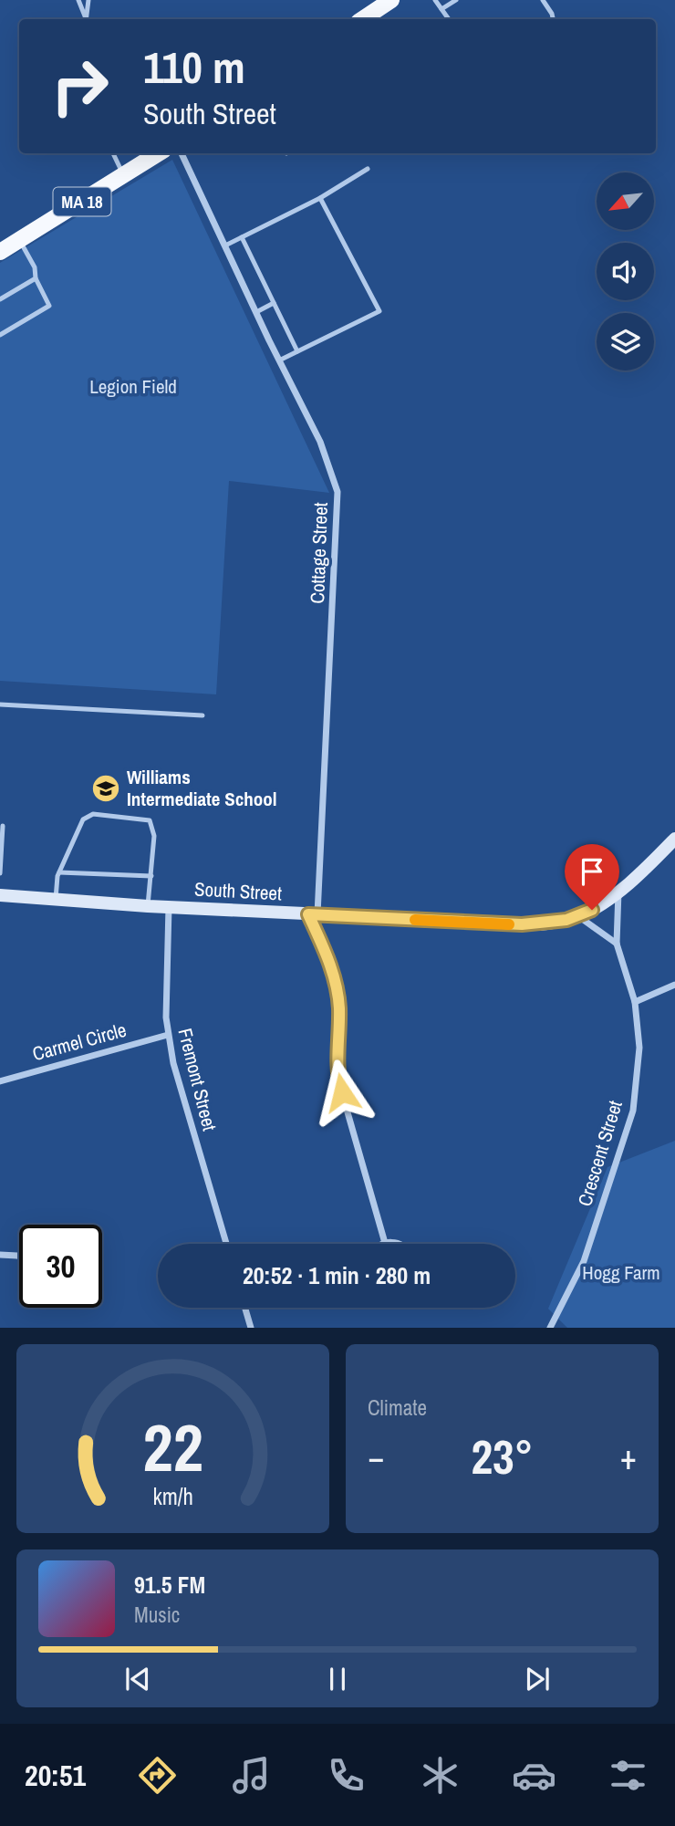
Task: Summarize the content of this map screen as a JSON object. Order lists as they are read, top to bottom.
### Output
{
  "streets": {
    "main road": ["MA 18"],
    "street": [
      "Cottage Street",
      "South Street",
      "Carmel Circle",
      "Fremont Street",
      "Crescent Street"
    ]
  },
  "crossings": [
    ["Cottage Street", "South Street"],
    ["South Street", "Fremont Street"],
    ["South Street", "Crescent Street"],
    ["Carmel Circle", "Fremont Street"]
  ],
  "parks": ["Legion Field", "Hogg Farm"],
  "places": {
    "school or university": ["Williams Intermediate School"]
  },
  "north": "bottom left",
  "page": {
    "turn": ["110 m", "South Street"],
    "limit": "30",
    "trip": "20:52 · 1 min · 280 m",
    "tile": "Climate",
    "heat": ["−", "23°", "+"],
    "song": ["91.5 FM", "Music"],
    "tabs": "20:51",
    "gauge": ["22", "km/h"]
  }
}
